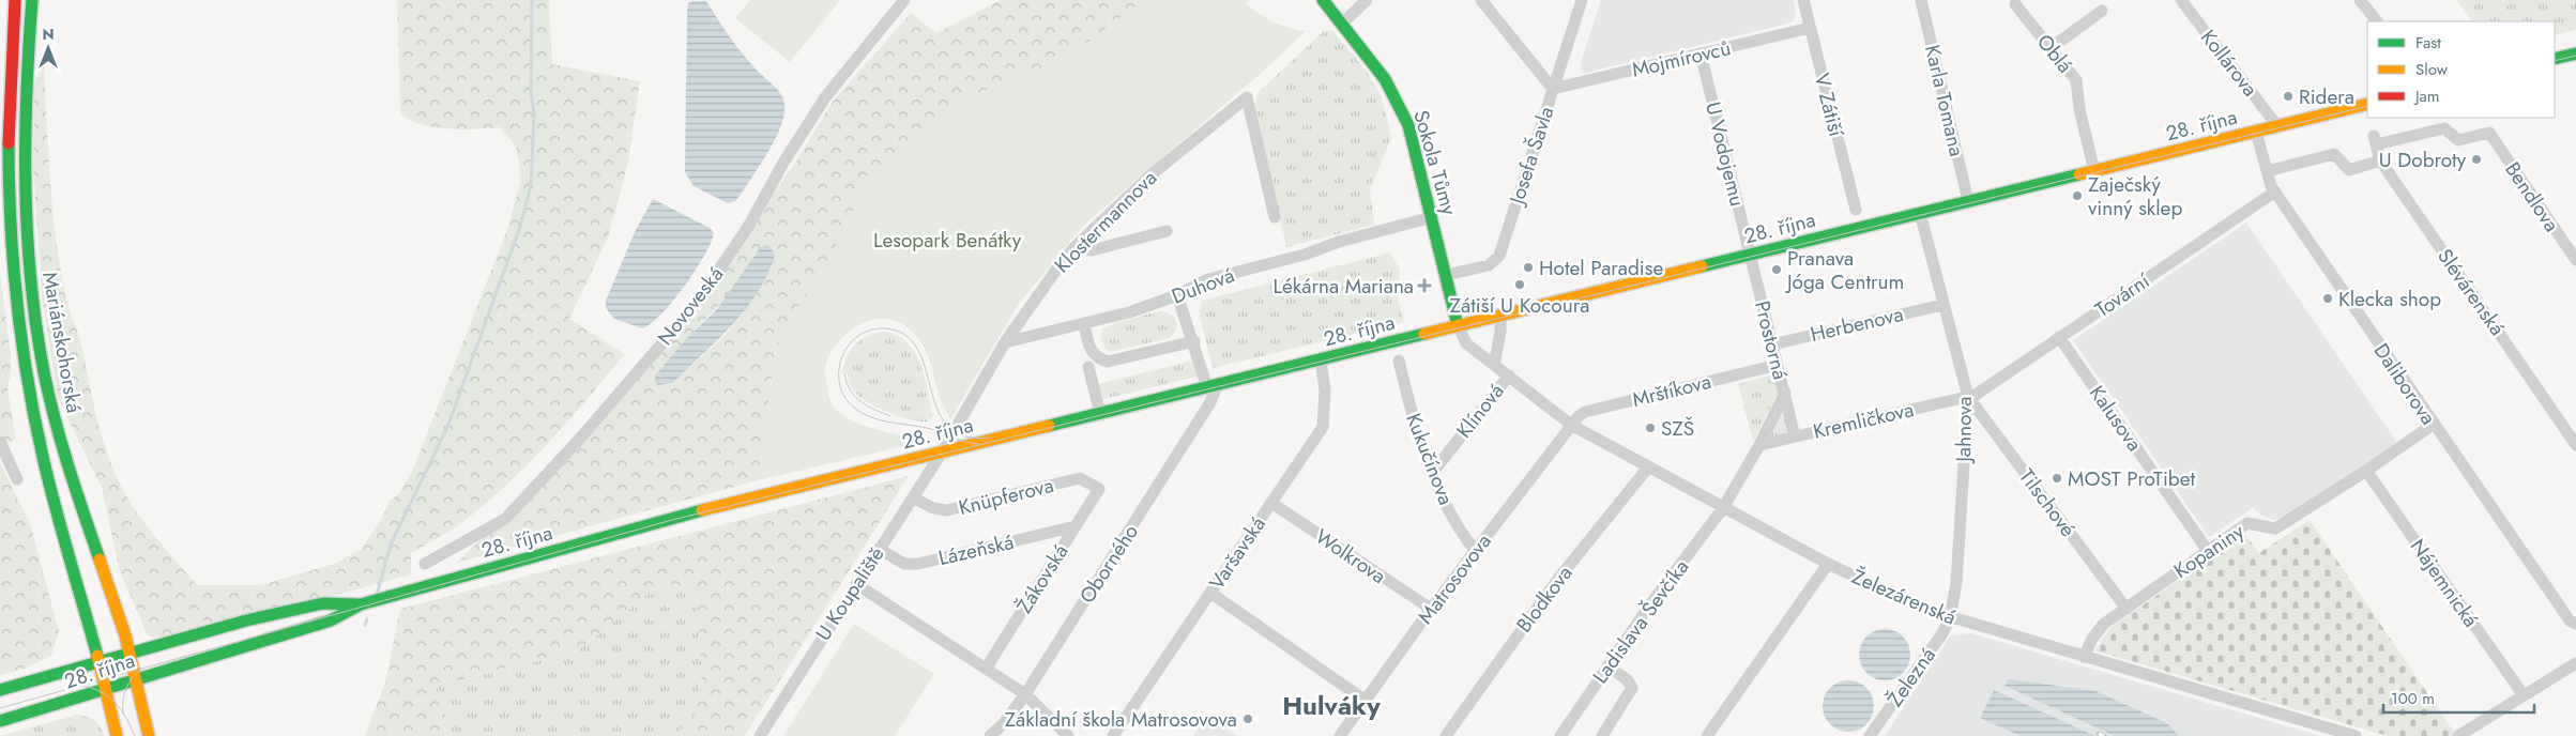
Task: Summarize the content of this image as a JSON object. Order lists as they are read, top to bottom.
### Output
{
  "streets": {
    "main road": ["28. října", "Sokola Tůmy", "Mariánskohorská"],
    "street": [
      "Oblá",
      "Mojmírovců",
      "Kollárova",
      "Karla Tomana",
      "V Zátiší",
      "U Vodojemu",
      "Josefa Šavla",
      "Bendlova",
      "Klostermannova",
      "Duhová",
      "Slévárenská",
      "Tovární",
      "Novoveská",
      "Herbenova",
      "Prostorná",
      "Daliborova",
      "Mrštíkova",
      "Klínová",
      "Kalusova",
      "Kremličkova",
      "Jahnova",
      "Kukučínova",
      "Knüpferova",
      "Tilschové",
      "Lázeňská",
      "Kopaniny",
      "Varšavská",
      "Wolkrova",
      "Oborného",
      "Žákovská",
      "Matrosovova",
      "Nájemnická",
      "U Koupaliště",
      "Železárenská",
      "Blodkova",
      "Ladislava Ševčíka",
      "Železná"
    ]
  },
  "crossings": [
    ["Oblá", "28. října"],
    ["Mojmírovců", "V Zátiší"],
    ["Mojmírovců", "U Vodojemu"],
    ["Mojmírovců", "Josefa Šavla"],
    ["Kollárova", "28. října"],
    ["Karla Tomana", "28. října"],
    ["28. října", "U Vodojemu"],
    ["28. října", "Sokola Tůmy"],
    ["28. října", "Klostermannova"],
    ["28. října", "Prostorná"],
    ["28. října", "Mariánskohorská"],
    ["28. října", "Daliborova"],
    ["28. října", "Jahnova"],
    ["28. října", "Varšavská"],
    ["28. října", "Oborného"],
    ["28. října", "U Koupaliště"],
    ["28. října", "Železárenská"],
    ["U Vodojemu", "Prostorná"],
    ["Josefa Šavla", "Sokola Tůmy"],
    ["Sokola Tůmy", "Duhová"],
    ["Sokola Tůmy", "Železárenská"],
    ["Bendlova", "Slévárenská"],
    ["Klostermannova", "Duhová"],
    ["Klostermannova", "U Koupaliště"],
    ["Tovární", "Daliborova"],
    ["Tovární", "Kalusova"],
    ["Tovární", "Kremličkova"],
    ["Tovární", "Jahnova"],
    ["Tovární", "Tilschové"],
    ["Herbenova", "Prostorná"],
    ["Herbenova", "Jahnova"],
    ["Prostorná", "Mrštíkova"],
    ["Prostorná", "Kremličkova"],
    ["Prostorná", "Železárenská"],
    ["Prostorná", "Ladislava Ševčíka"],
    ["Daliborova", "Kopaniny"],
    ["Mrštíkova", "Matrosovova"],
    ["Mrštíkova", "Železárenská"],
    ["Klínová", "Kukučínova"],
    ["Klínová", "Železárenská"],
    ["Kalusova", "Kopaniny"],
    ["Kremličkova", "Jahnova"],
    ["Kremličkova", "Tilschové"],
    ["Jahnova", "Tilschové"],
    ["Jahnova", "Železárenská"],
    ["Jahnova", "Železná"],
    ["Kukučínova", "Matrosovova"],
    ["Knüpferova", "Žákovská"],
    ["Knüpferova", "U Koupaliště"],
    ["Tilschové", "Kopaniny"],
    ["Lázeňská", "Žákovská"],
    ["Lázeňská", "U Koupaliště"],
    ["Kopaniny", "Nájemnická"],
    ["Kopaniny", "Železárenská"],
    ["Varšavská", "Wolkrova"],
    ["Wolkrova", "Matrosovova"],
    ["Matrosovova", "Železárenská"],
    ["Železárenská", "Blodkova"],
    ["Železárenská", "Ladislava Ševčíka"],
    ["Železárenská", "Železná"]
  ],
  "districts": ["Hulváky"],
  "parks": ["Lesopark Benátky"],
  "places": {
    "other": [
      "Ridera",
      "U Dobroty",
      "Zaječský vinný sklep",
      "Hotel Paradise",
      "Pranava Jóga Centrum",
      "Zátiší U Kocoura",
      "Klecka shop",
      "SZŠ",
      "MOST ProTibet",
      "Základní škola Matrosovova"
    ],
    "health": ["Lékárna Mariana"]
  },
  "legend": ["Fast", "Slow", "Jam"],
  "scale_bar": "100 m",
  "north": "top"
}
